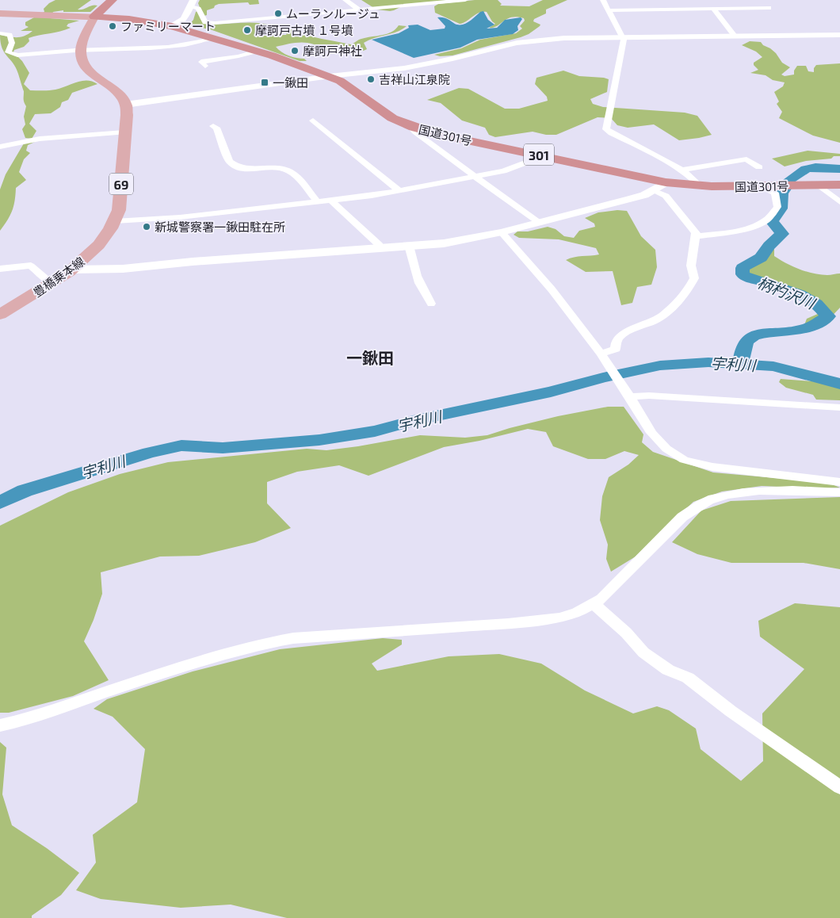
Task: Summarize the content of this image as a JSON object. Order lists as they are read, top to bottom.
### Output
{
  "streets": {
    "highway": ["国道301号", "301"],
    "main road": ["69", "豊橋乗本線"]
  },
  "districts": ["一鍬田"],
  "water": ["柄杓沢川", "宇利川"],
  "places": {
    "other": [
      "ムーランルージュ",
      "ファミリーマート",
      "摩訶戸古墳 １号墳",
      "摩訶戸神社",
      "吉祥山江泉院",
      "新城警察署一鍬田駐在所"
    ],
    "transit": ["一鍬田"]
  }
}
